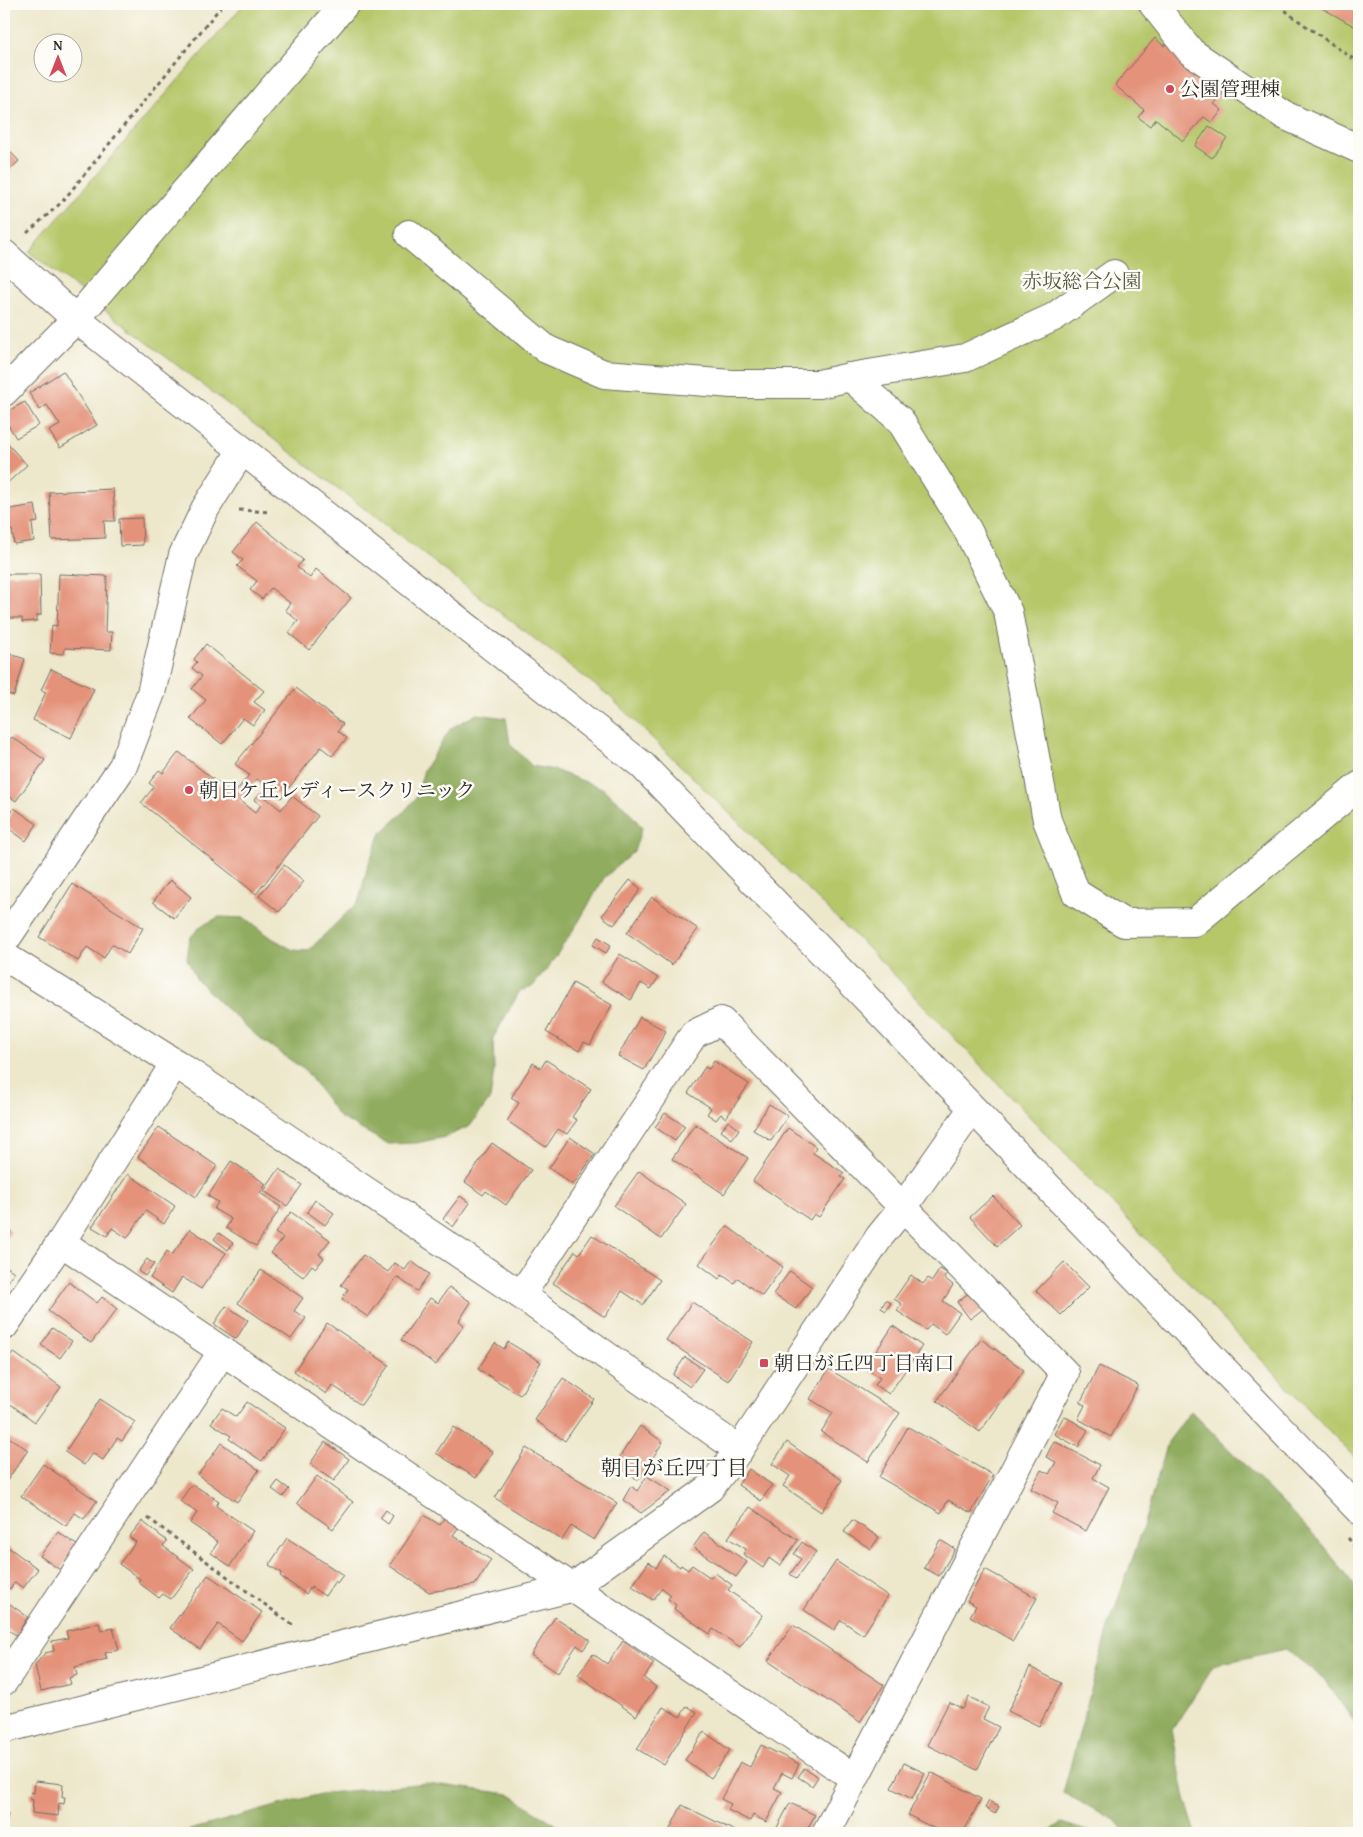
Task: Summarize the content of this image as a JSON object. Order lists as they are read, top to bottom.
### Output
{
  "districts": ["朝日が丘四丁目"],
  "parks": ["赤坂総合公園"],
  "places": {
    "other": ["公園管理棟", "朝日ケ丘レディースクリニック"],
    "transit": ["朝日が丘四丁目南口"]
  },
  "north": "top"
}
